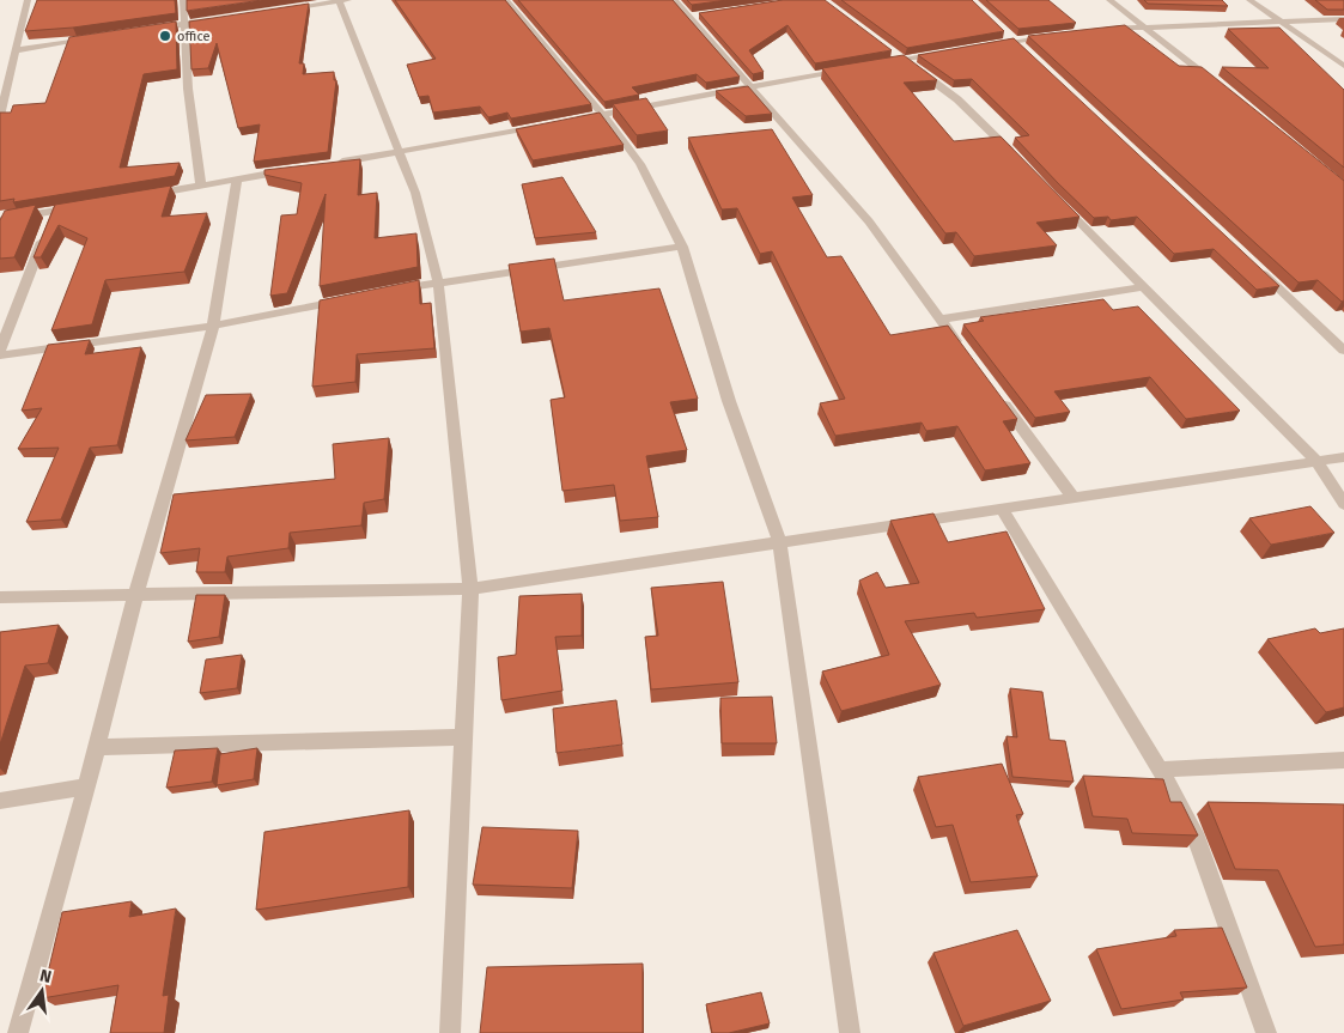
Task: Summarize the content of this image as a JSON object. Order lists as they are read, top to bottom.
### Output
{
  "places": ["office"],
  "north": "top"
}
